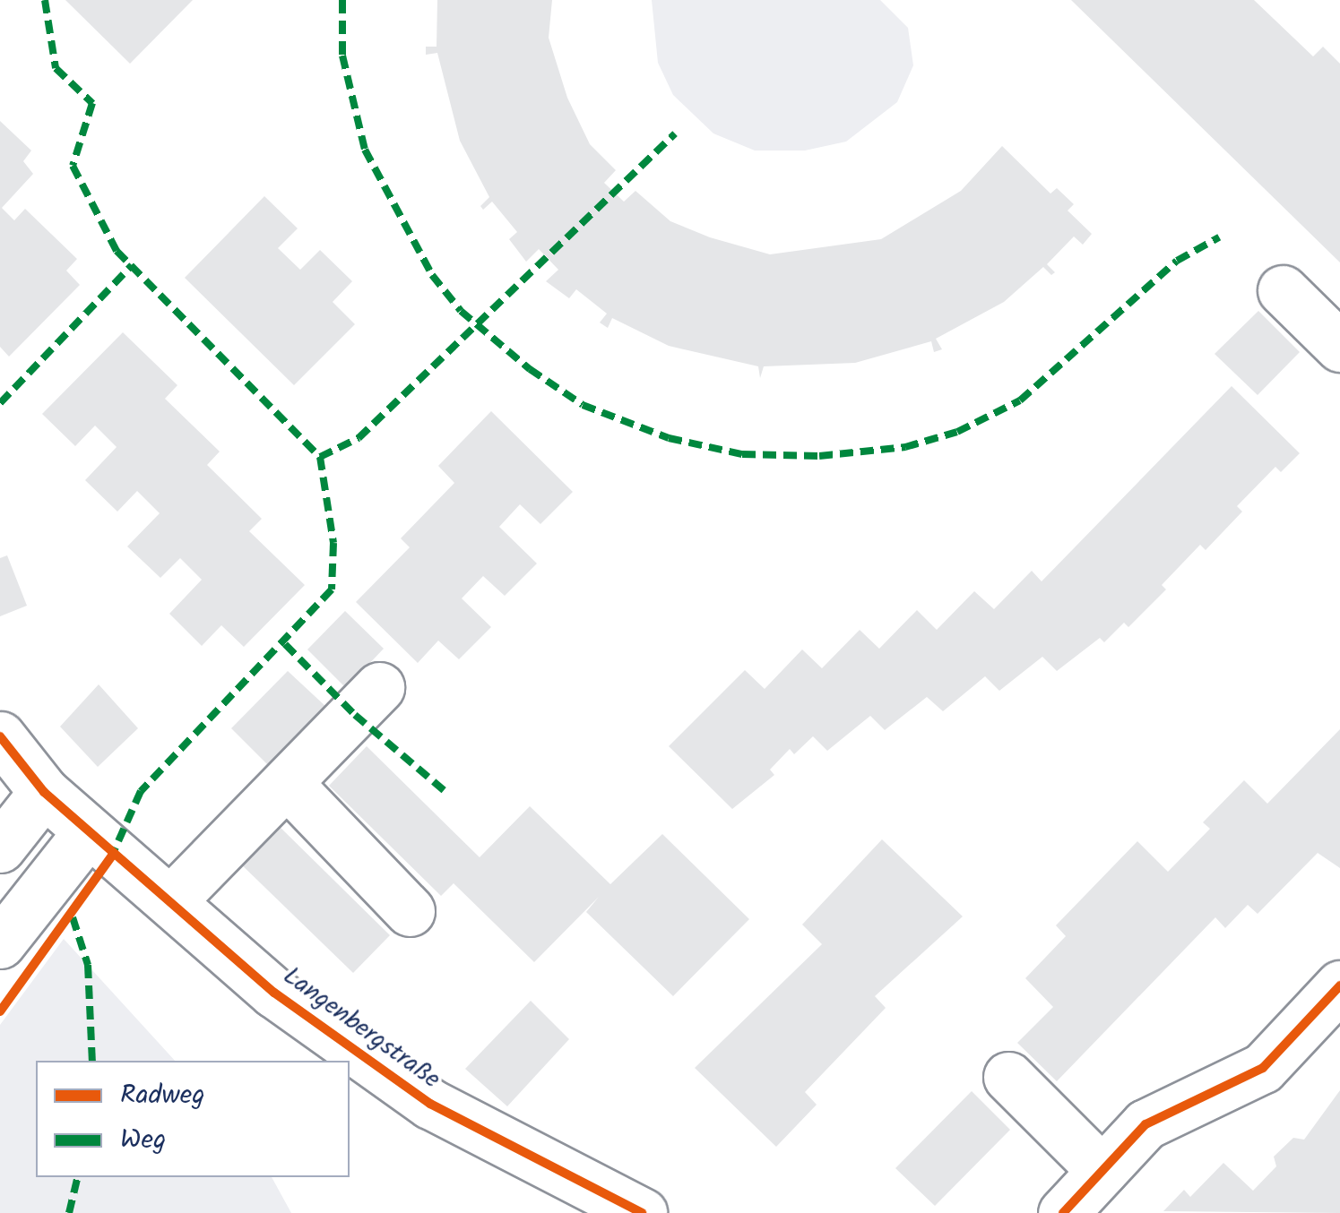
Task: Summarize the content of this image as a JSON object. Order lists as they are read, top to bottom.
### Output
{
  "streets": {
    "street": ["Langenbergstraße"]
  },
  "legend": ["Radweg", "Weg"]
}
